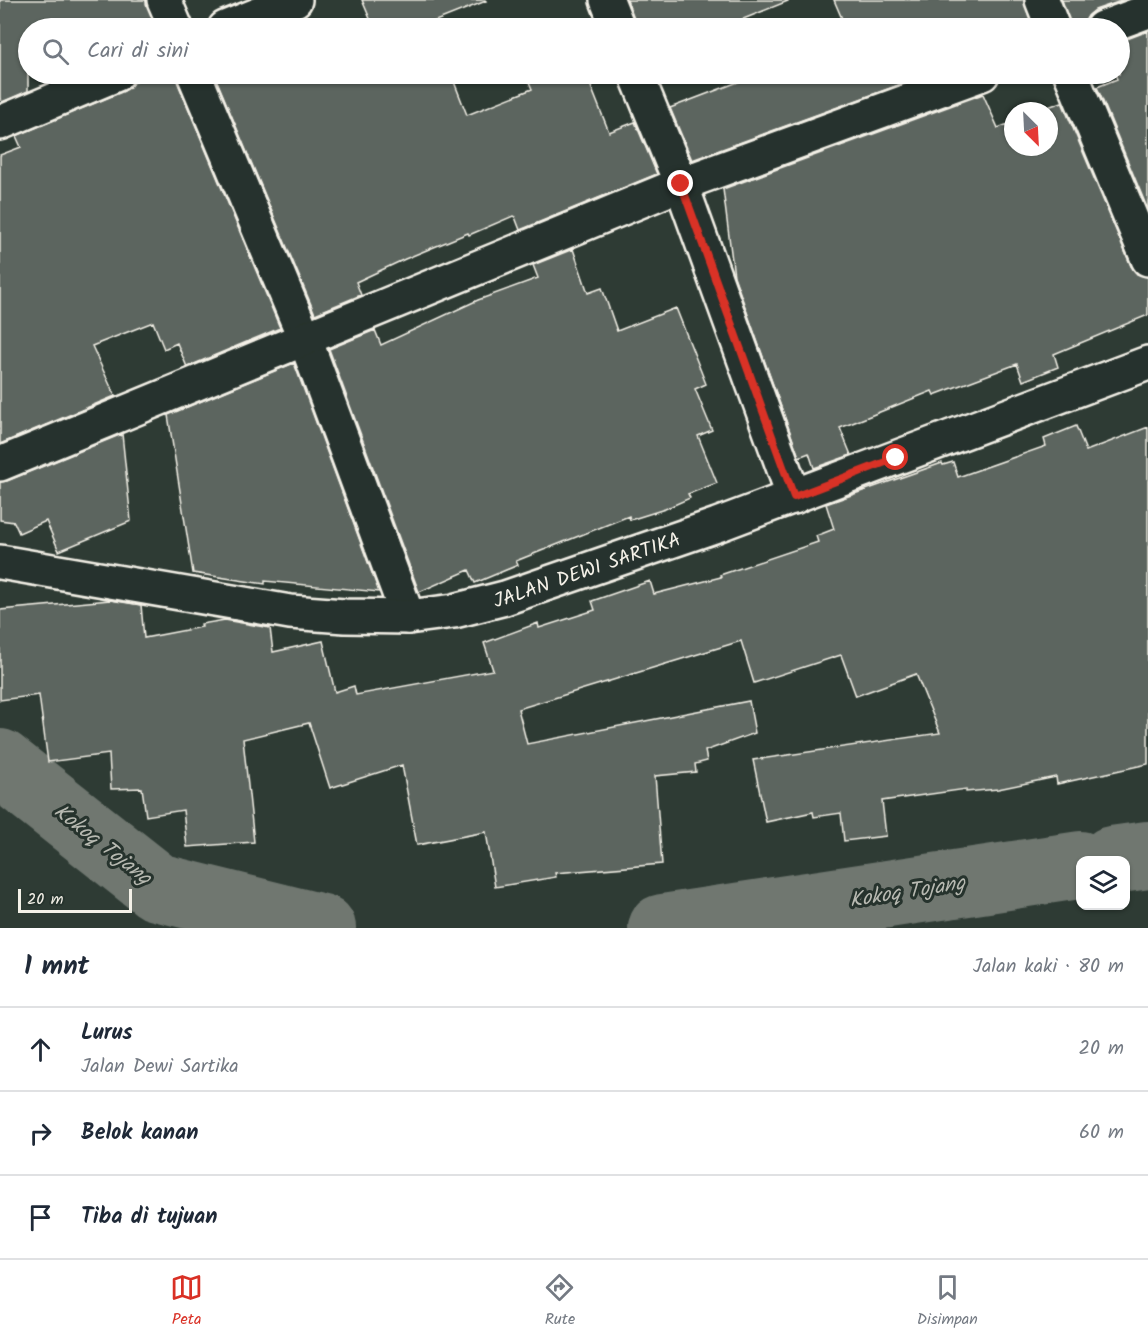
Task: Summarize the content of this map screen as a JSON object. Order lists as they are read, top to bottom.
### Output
{
  "streets": {
    "street": ["JALAN DEWI SARTIKA"]
  },
  "water": ["Kokoq Tojang"],
  "scale_bar": "20 m",
  "north": "bottom right",
  "page": {
    "search": "Cari di sini",
    "scale": "20 m",
    "heading": ["1 mnt", "Jalan kaki · 80 m"],
    "list": [
      ["Lurus", "Jalan Dewi Sartika", "20 m"],
      ["Belok kanan", "60 m"],
      "Tiba di tujuan"
    ],
    "nav": ["Peta", "Rute", "Disimpan"]
  }
}
